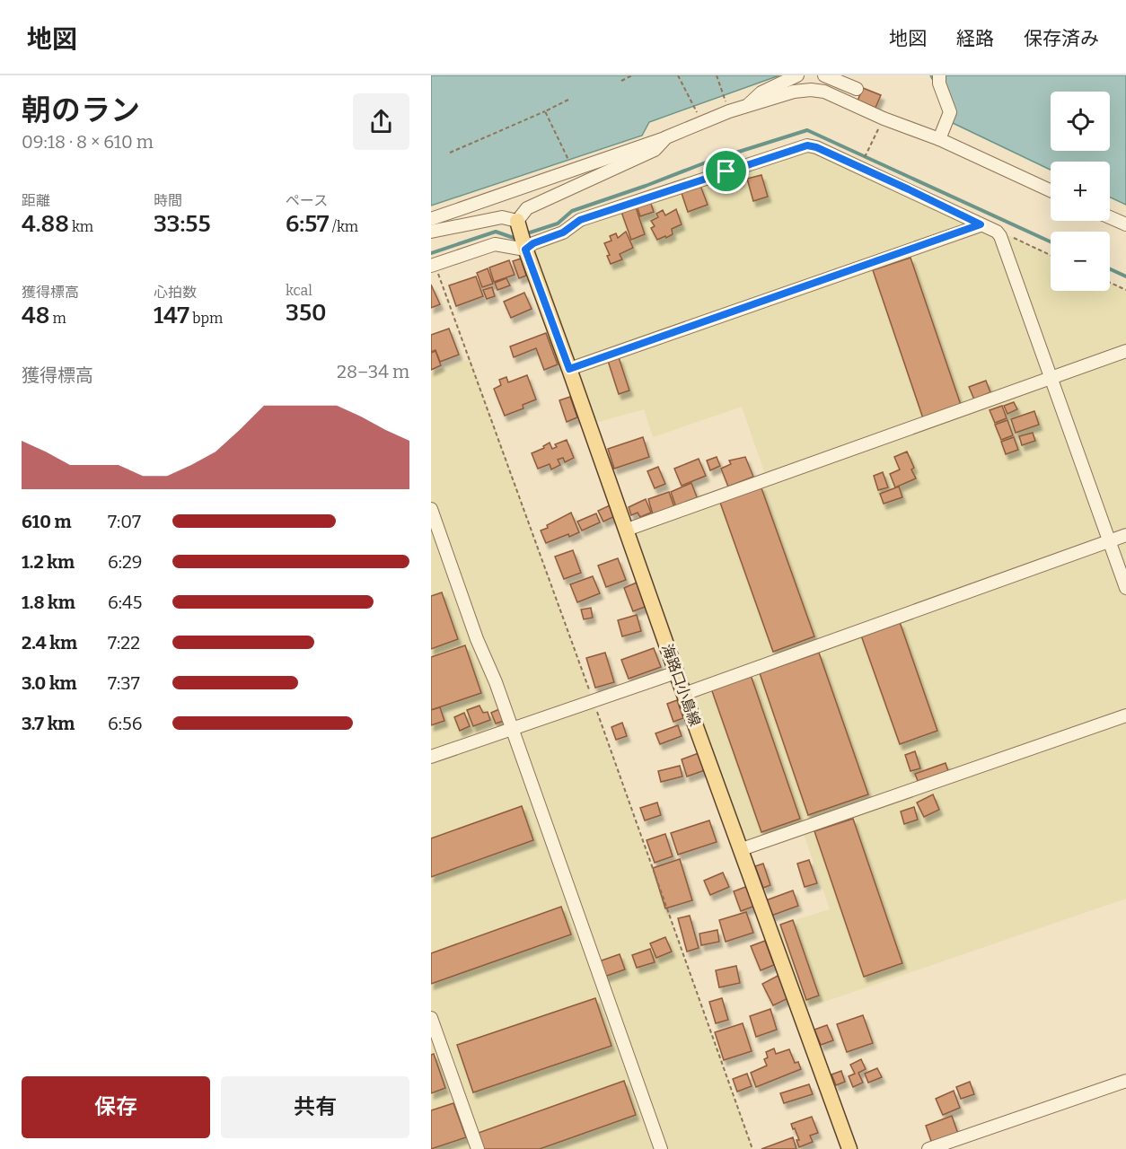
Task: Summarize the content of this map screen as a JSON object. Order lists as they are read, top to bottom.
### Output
{
  "streets": {
    "main road": ["海路口小島線"]
  },
  "page": {
    "header": "地図",
    "nav": ["地図", "経路", "保存済み"],
    "heading": ["朝のラン", "09:18 · 8 × 610 m"],
    "map_buttons": ["+", "−"],
    "stats": [
      ["距離", "4.88 km"],
      ["時間", "33:55"],
      ["ペース", "6:57 /km"],
      ["獲得標高", "48 m"],
      ["心拍数", "147 bpm"],
      ["kcal", "350"]
    ],
    "chart": ["獲得標高", "28–34 m"],
    "list": [
      {
        "name": "610 m",
        "note": "7:07"
      },
      {
        "name": "1.2 km",
        "note": "6:29"
      },
      {
        "name": "1.8 km",
        "note": "6:45"
      },
      {
        "name": "2.4 km",
        "note": "7:22"
      },
      {
        "name": "3.0 km",
        "note": "7:37"
      },
      {
        "name": "3.7 km",
        "note": "6:56"
      }
    ],
    "buttons": ["保存", "共有"]
  }
}
